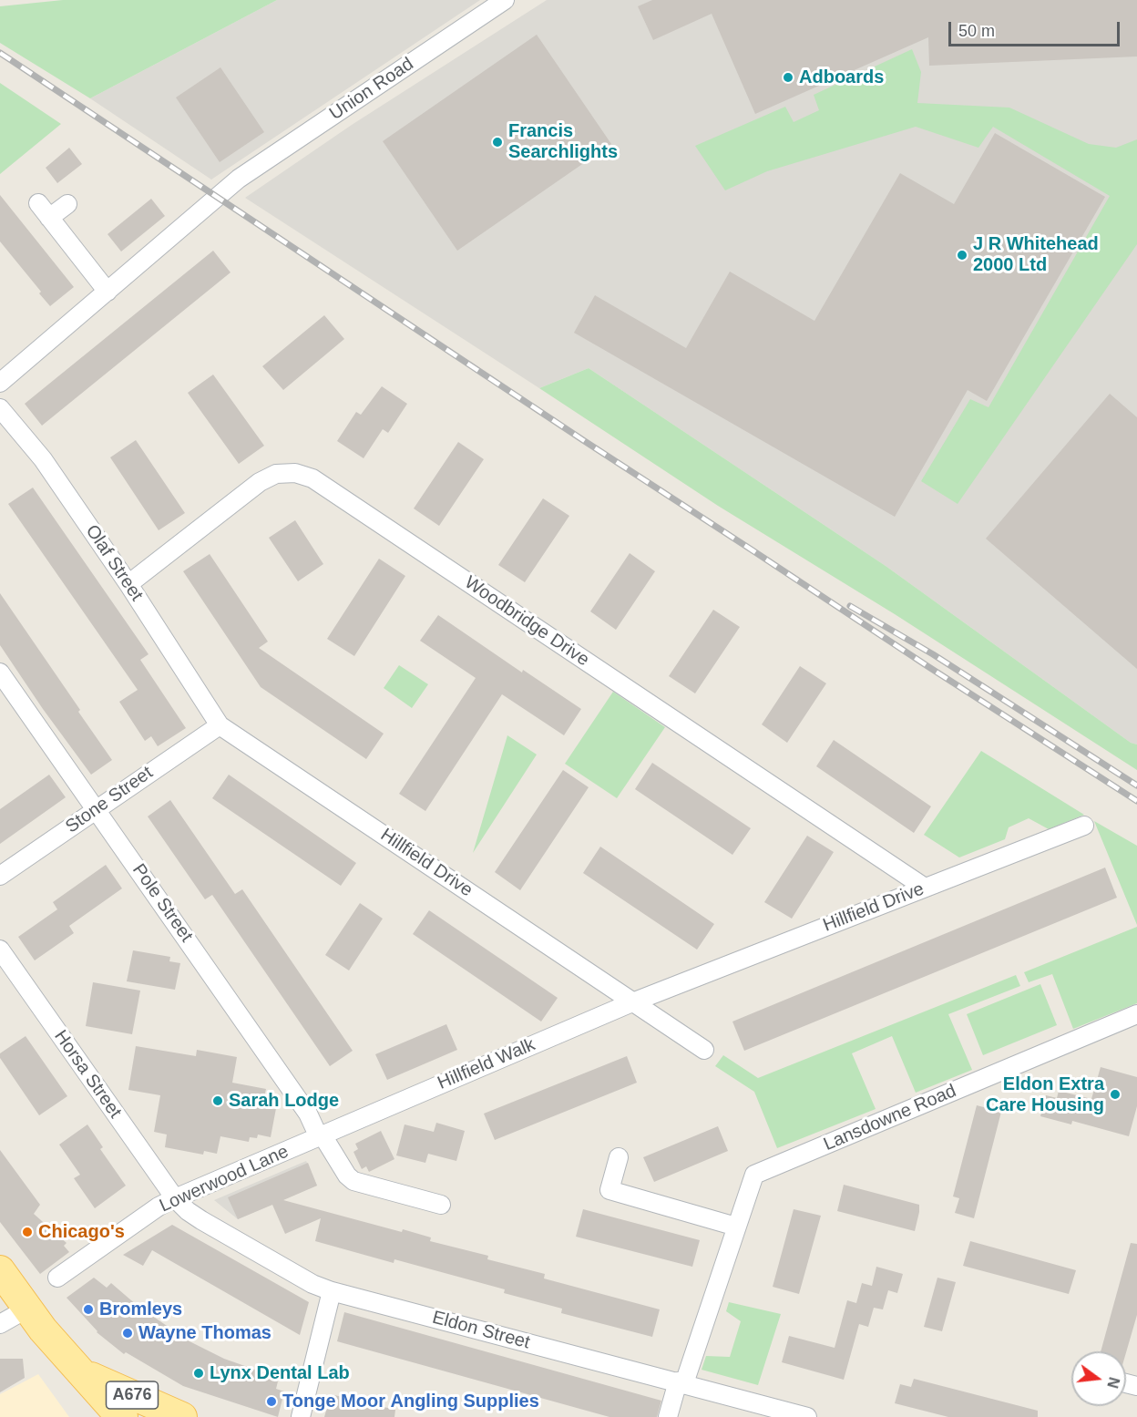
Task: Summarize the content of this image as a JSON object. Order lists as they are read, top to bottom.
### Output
{
  "streets": {
    "main road": ["A676"],
    "street": [
      "Union Road",
      "Olaf Street",
      "Woodbridge Drive",
      "Stone Street",
      "Hillfield Drive",
      "Pole Street",
      "Hillfield Walk",
      "Horsa Street",
      "Lansdowne Road",
      "Lowerwood Lane",
      "Eldon Street"
    ]
  },
  "crossings": [
    ["Olaf Street", "Woodbridge Drive"],
    ["Olaf Street", "Stone Street"],
    ["Olaf Street", "Hillfield Drive"],
    ["Woodbridge Drive", "Hillfield Drive"],
    ["Stone Street", "Hillfield Drive"],
    ["Stone Street", "Pole Street"],
    ["Hillfield Drive", "Hillfield Walk"],
    ["Pole Street", "Lowerwood Lane"],
    ["Hillfield Walk", "Lowerwood Lane"],
    ["Horsa Street", "Lowerwood Lane"],
    ["Horsa Street", "Eldon Street"],
    ["Lansdowne Road", "Eldon Street"],
    ["Lowerwood Lane", "Eldon Street"]
  ],
  "places": [
    "Adboards",
    "Francis Searchlights",
    "J R Whitehead 2000 Ltd",
    "Eldon Extra Care Housing",
    "Sarah Lodge",
    "Chicago's",
    "Bromleys",
    "Wayne Thomas",
    "Lynx Dental Lab",
    "Tonge Moor Angling Supplies"
  ],
  "scale_bar": "50 m",
  "north": "right"
}
